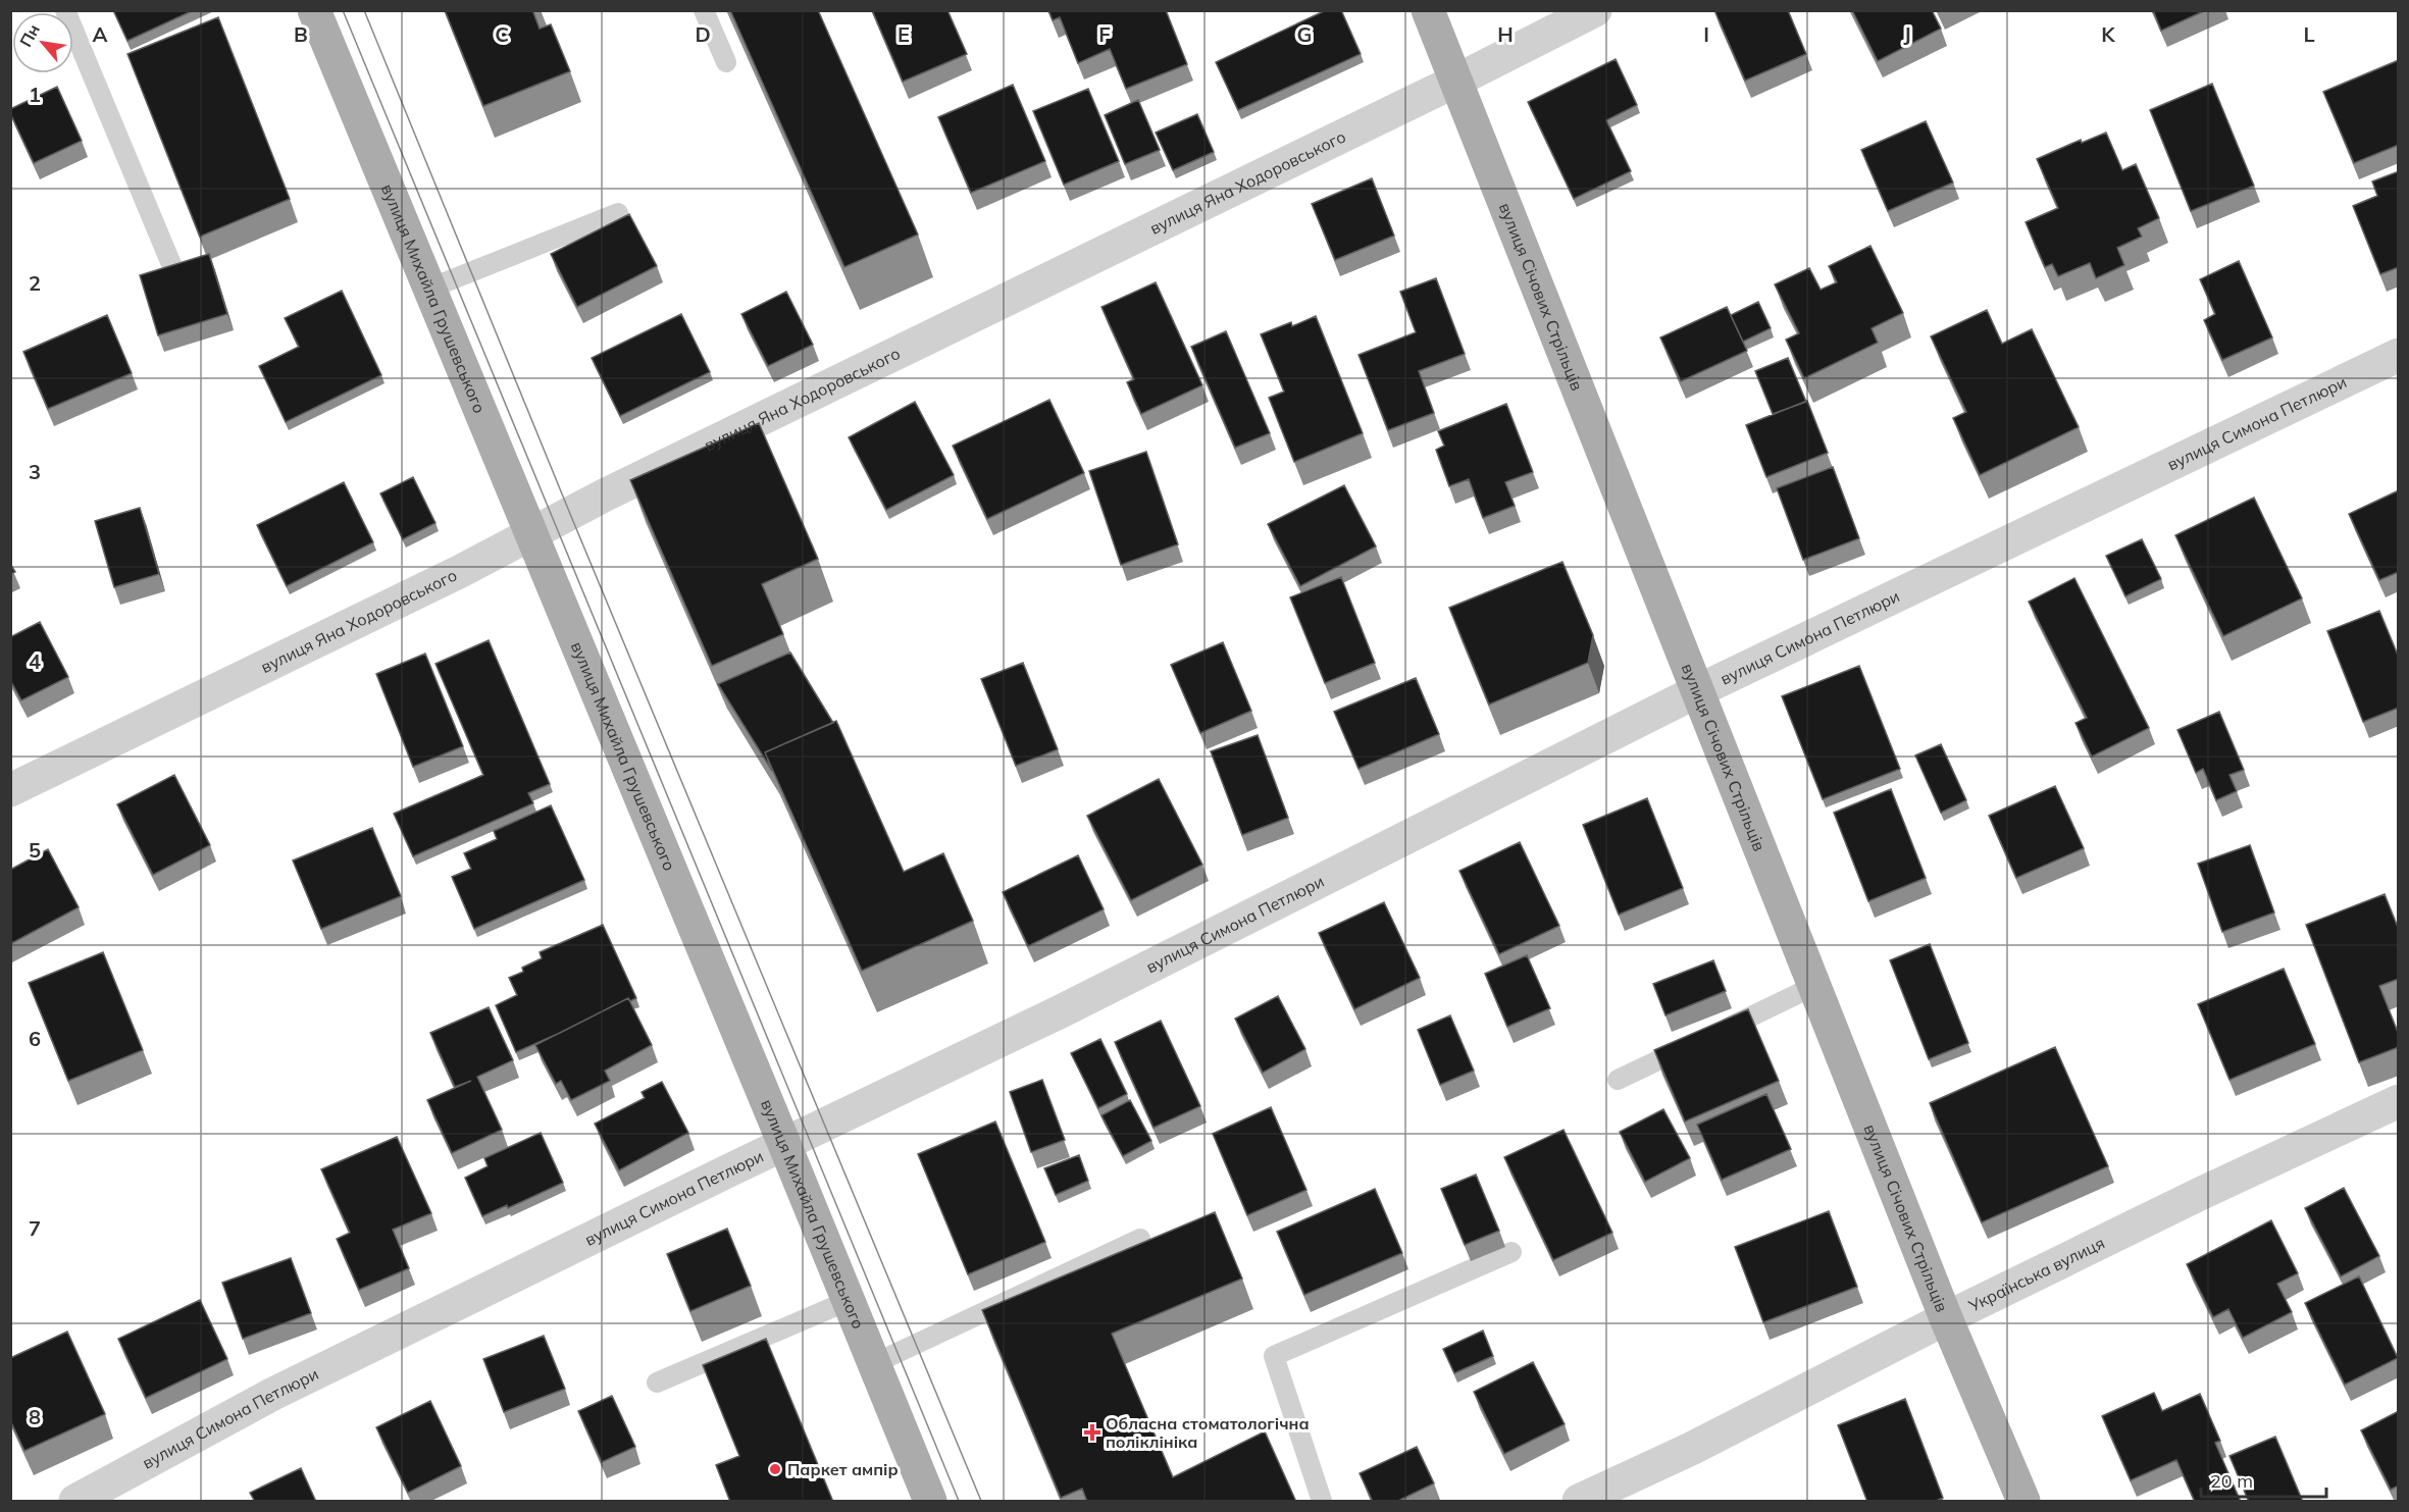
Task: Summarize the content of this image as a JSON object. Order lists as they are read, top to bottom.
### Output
{
  "streets": {
    "main road": ["вулиця Січових Стрільців", "вулиця Михайла Грушевського"],
    "street": ["вулиця Яна Ходоровського", "вулиця Симона Петлюри", "Українська вулиця"]
  },
  "crossings": [
    ["вулиця Яна Ходоровського", "вулиця Січових Стрільців"],
    ["вулиця Яна Ходоровського", "вулиця Михайла Грушевського"],
    ["вулиця Січових Стрільців", "вулиця Симона Петлюри"],
    ["вулиця Січових Стрільців", "Українська вулиця"],
    ["вулиця Михайла Грушевського", "вулиця Симона Петлюри"]
  ],
  "places": {
    "health": ["Обласна стоматологічна поліклініка"],
    "other": ["Паркет ампір"]
  },
  "scale_bar": "20 m",
  "north": "top left",
  "grid": {
    "columns": [
      "A",
      "B",
      "C",
      "D",
      "E",
      "F",
      "G",
      "H",
      "I",
      "J",
      "K",
      "L"
    ],
    "rows": [
      "1",
      "2",
      "3",
      "4",
      "5",
      "6",
      "7",
      "8"
    ]
  }
}
